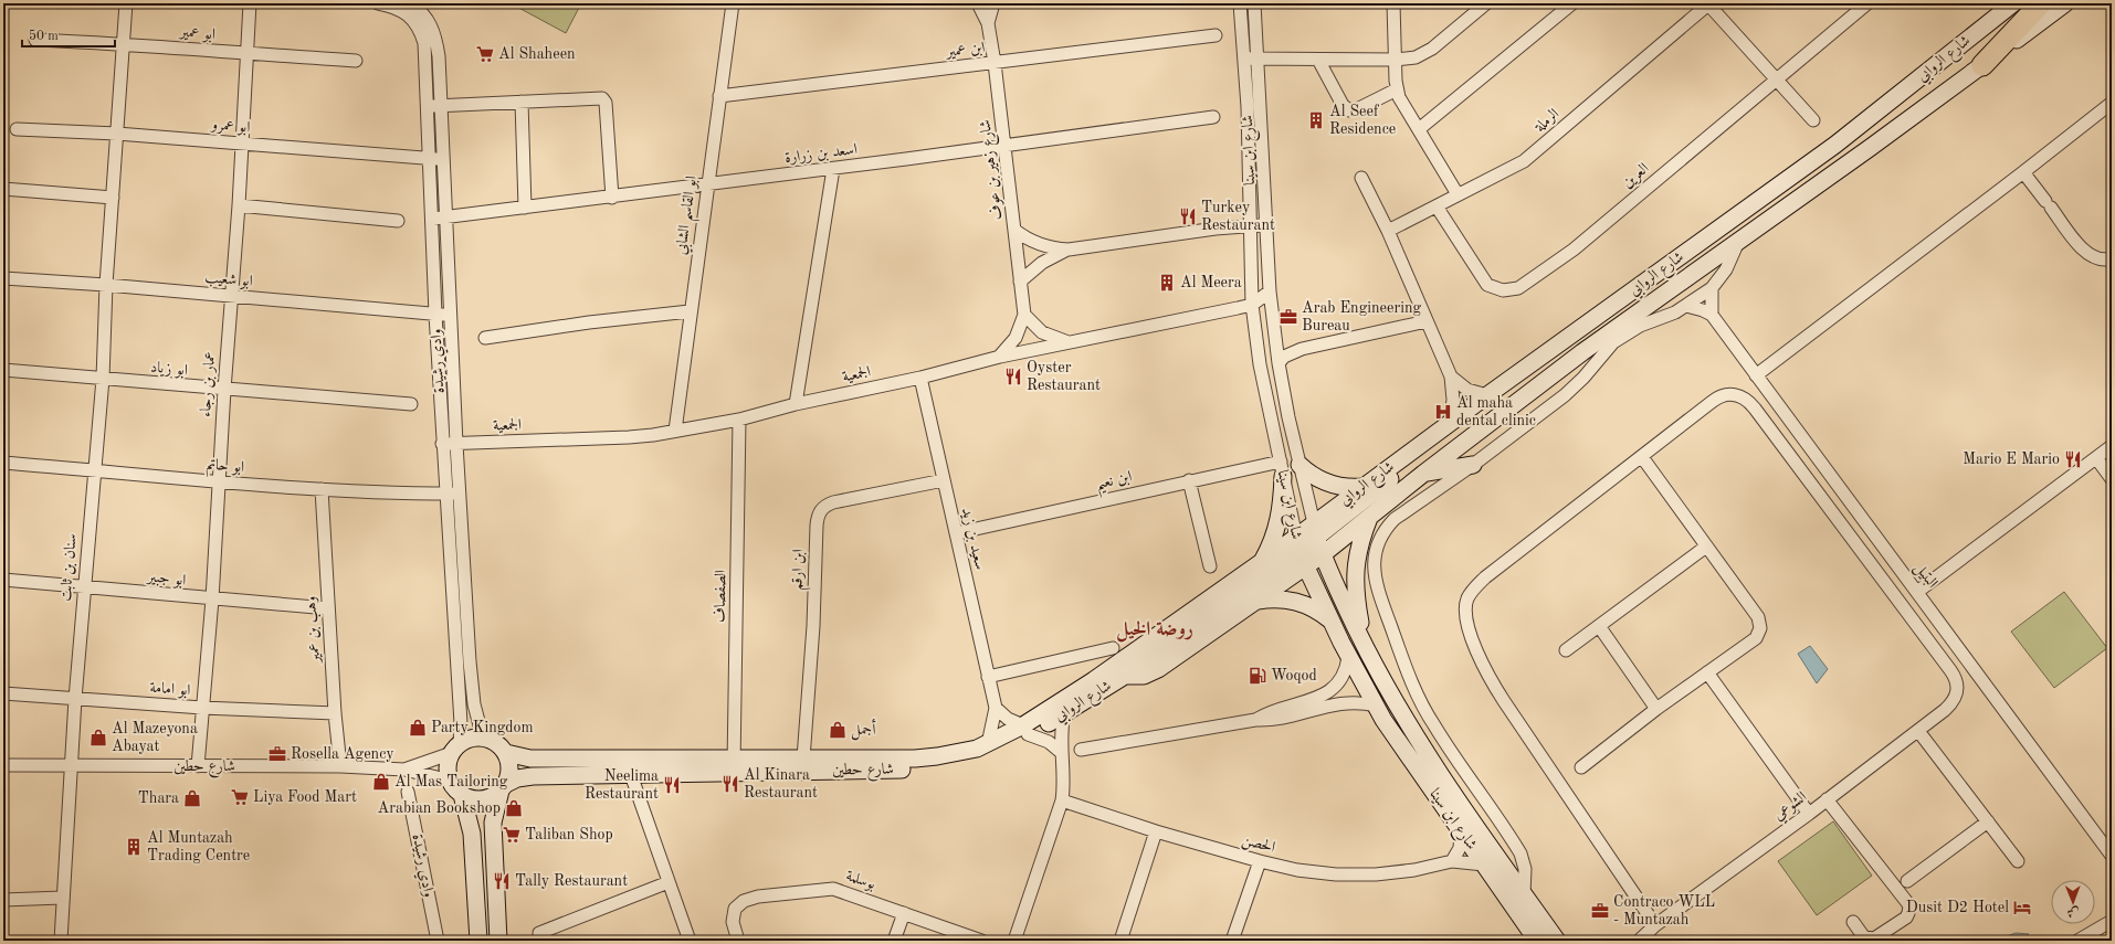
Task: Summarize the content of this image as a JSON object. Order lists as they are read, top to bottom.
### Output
{
  "streets": {
    "street": [
      "ابو عمير",
      "ابن عمير",
      "شارع الروابي",
      "الرملة",
      "ابو عمرو",
      "شارع ابن سينا",
      "اسعد بن زرارة",
      "شارع زهير بن عوف",
      "العرين",
      "ابو القاسم الشابي",
      "ابو شعيب",
      "وادي رشيدة",
      "ابو زياد",
      "الجمعية",
      "عمار بن رجاء",
      "ابو حاتم",
      "ابن نعيم",
      "سعيد بن زيد",
      "سنان بن ثابت",
      "ابن ارقم",
      "البتيل",
      "ابو جبير",
      "الصفصاف",
      "وهب بن عمير",
      "ابو امامة",
      "شارع حطين",
      "الشوعي",
      "الحصن",
      "بوسلمة"
    ]
  },
  "crossings": [
    ["ابو عمير", "عمار بن رجاء"],
    ["ابو عمير", "سنان بن ثابت"],
    ["ابن عمير", "شارع زهير بن عوف"],
    ["ابن عمير", "ابو القاسم الشابي"],
    ["شارع الروابي", "شارع ابن سينا"],
    ["شارع الروابي", "سعيد بن زيد"],
    ["شارع الروابي", "شارع حطين"],
    ["الرملة", "العرين"],
    ["ابو عمرو", "وادي رشيدة"],
    ["ابو عمرو", "عمار بن رجاء"],
    ["ابو عمرو", "سنان بن ثابت"],
    ["شارع ابن سينا", "الجمعية"],
    ["شارع ابن سينا", "ابن نعيم"],
    ["شارع ابن سينا", "الحصن"],
    ["اسعد بن زرارة", "شارع زهير بن عوف"],
    ["اسعد بن زرارة", "ابو القاسم الشابي"],
    ["اسعد بن زرارة", "وادي رشيدة"],
    ["شارع زهير بن عوف", "الجمعية"],
    ["ابو القاسم الشابي", "الجمعية"],
    ["ابو شعيب", "وادي رشيدة"],
    ["ابو شعيب", "عمار بن رجاء"],
    ["ابو شعيب", "سنان بن ثابت"],
    ["وادي رشيدة", "الجمعية"],
    ["وادي رشيدة", "ابو حاتم"],
    ["وادي رشيدة", "شارع حطين"],
    ["ابو زياد", "عمار بن رجاء"],
    ["ابو زياد", "سنان بن ثابت"],
    ["الجمعية", "سعيد بن زيد"],
    ["الجمعية", "الصفصاف"],
    ["عمار بن رجاء", "ابو حاتم"],
    ["عمار بن رجاء", "ابو جبير"],
    ["عمار بن رجاء", "ابو امامة"],
    ["عمار بن رجاء", "شارع حطين"],
    ["ابو حاتم", "سنان بن ثابت"],
    ["ابو حاتم", "وهب بن عمير"],
    ["ابن نعيم", "سعيد بن زيد"],
    ["سعيد بن زيد", "ابن ارقم"],
    ["سعيد بن زيد", "شارع حطين"],
    ["سنان بن ثابت", "ابو جبير"],
    ["سنان بن ثابت", "ابو امامة"],
    ["سنان بن ثابت", "شارع حطين"],
    ["ابن ارقم", "شارع حطين"],
    ["ابو جبير", "وهب بن عمير"],
    ["الصفصاف", "شارع حطين"],
    ["وهب بن عمير", "ابو امامة"],
    ["وهب بن عمير", "شارع حطين"]
  ],
  "districts": ["روضة الخيل"],
  "places": {
    "supermarket": ["Al Shaheen", "Liya Food Mart", "Taliban Shop"],
    "building": ["Al Seef Residence", "Al Meera", "Al Muntazah Trading Centre"],
    "restaurant": [
      "Turkey Restaurant",
      "Oyster Restaurant",
      "Mario E Mario",
      "Al Kinara Restaurant",
      "Neelima Restaurant",
      "Tally Restaurant"
    ],
    "office": ["Arab Engineering Bureau", "Rosella Agency", "Contraco WLL - Muntazah"],
    "hospital": ["Al maha dental clinic"],
    "fuel station": ["Woqod"],
    "shop": [
      "Party Kingdom",
      "أجمل",
      "Al Mazeyona Abayat",
      "Al Mas Tailoring",
      "Thara",
      "Arabian Bookshop"
    ],
    "hotel": ["Dusit D2 Hotel"]
  },
  "scale_bar": "50 m",
  "north": "bottom"
}
